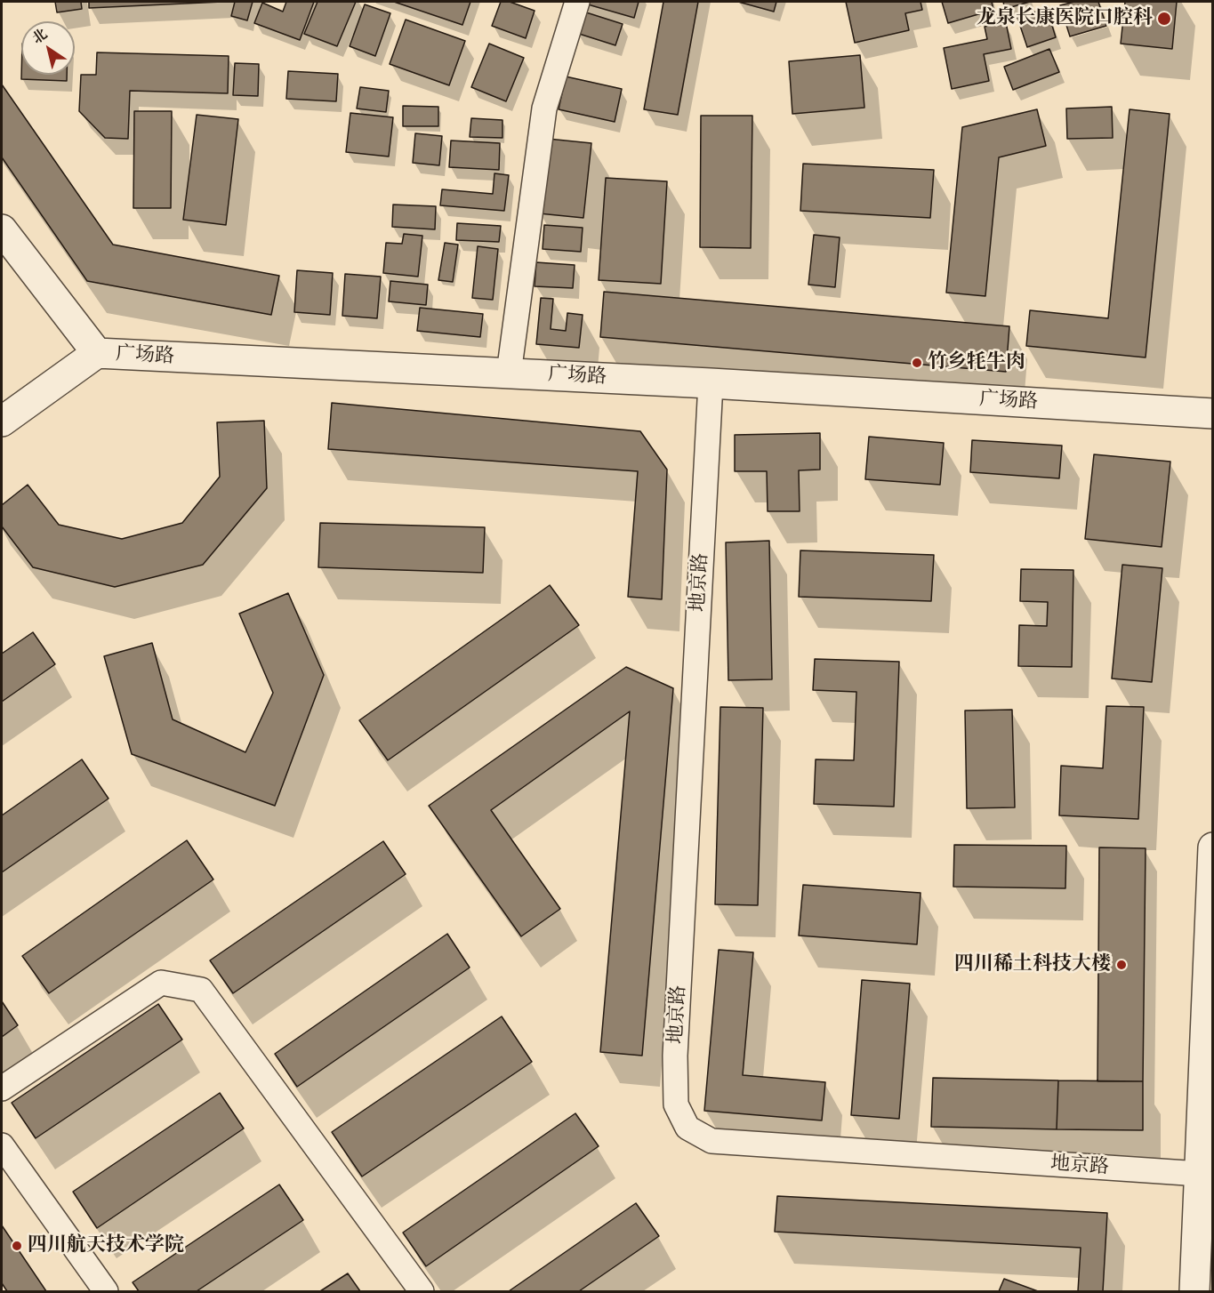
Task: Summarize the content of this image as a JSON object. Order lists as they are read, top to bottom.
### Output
{
  "streets": {
    "street": ["广场路", "地京路"]
  },
  "crossings": [
    ["广场路", "地京路"]
  ],
  "places": [
    "龙泉长康医院口腔科",
    "竹乡牦牛肉",
    "四川稀土科技大楼",
    "四川航天技术学院"
  ],
  "north": "top left"
}
